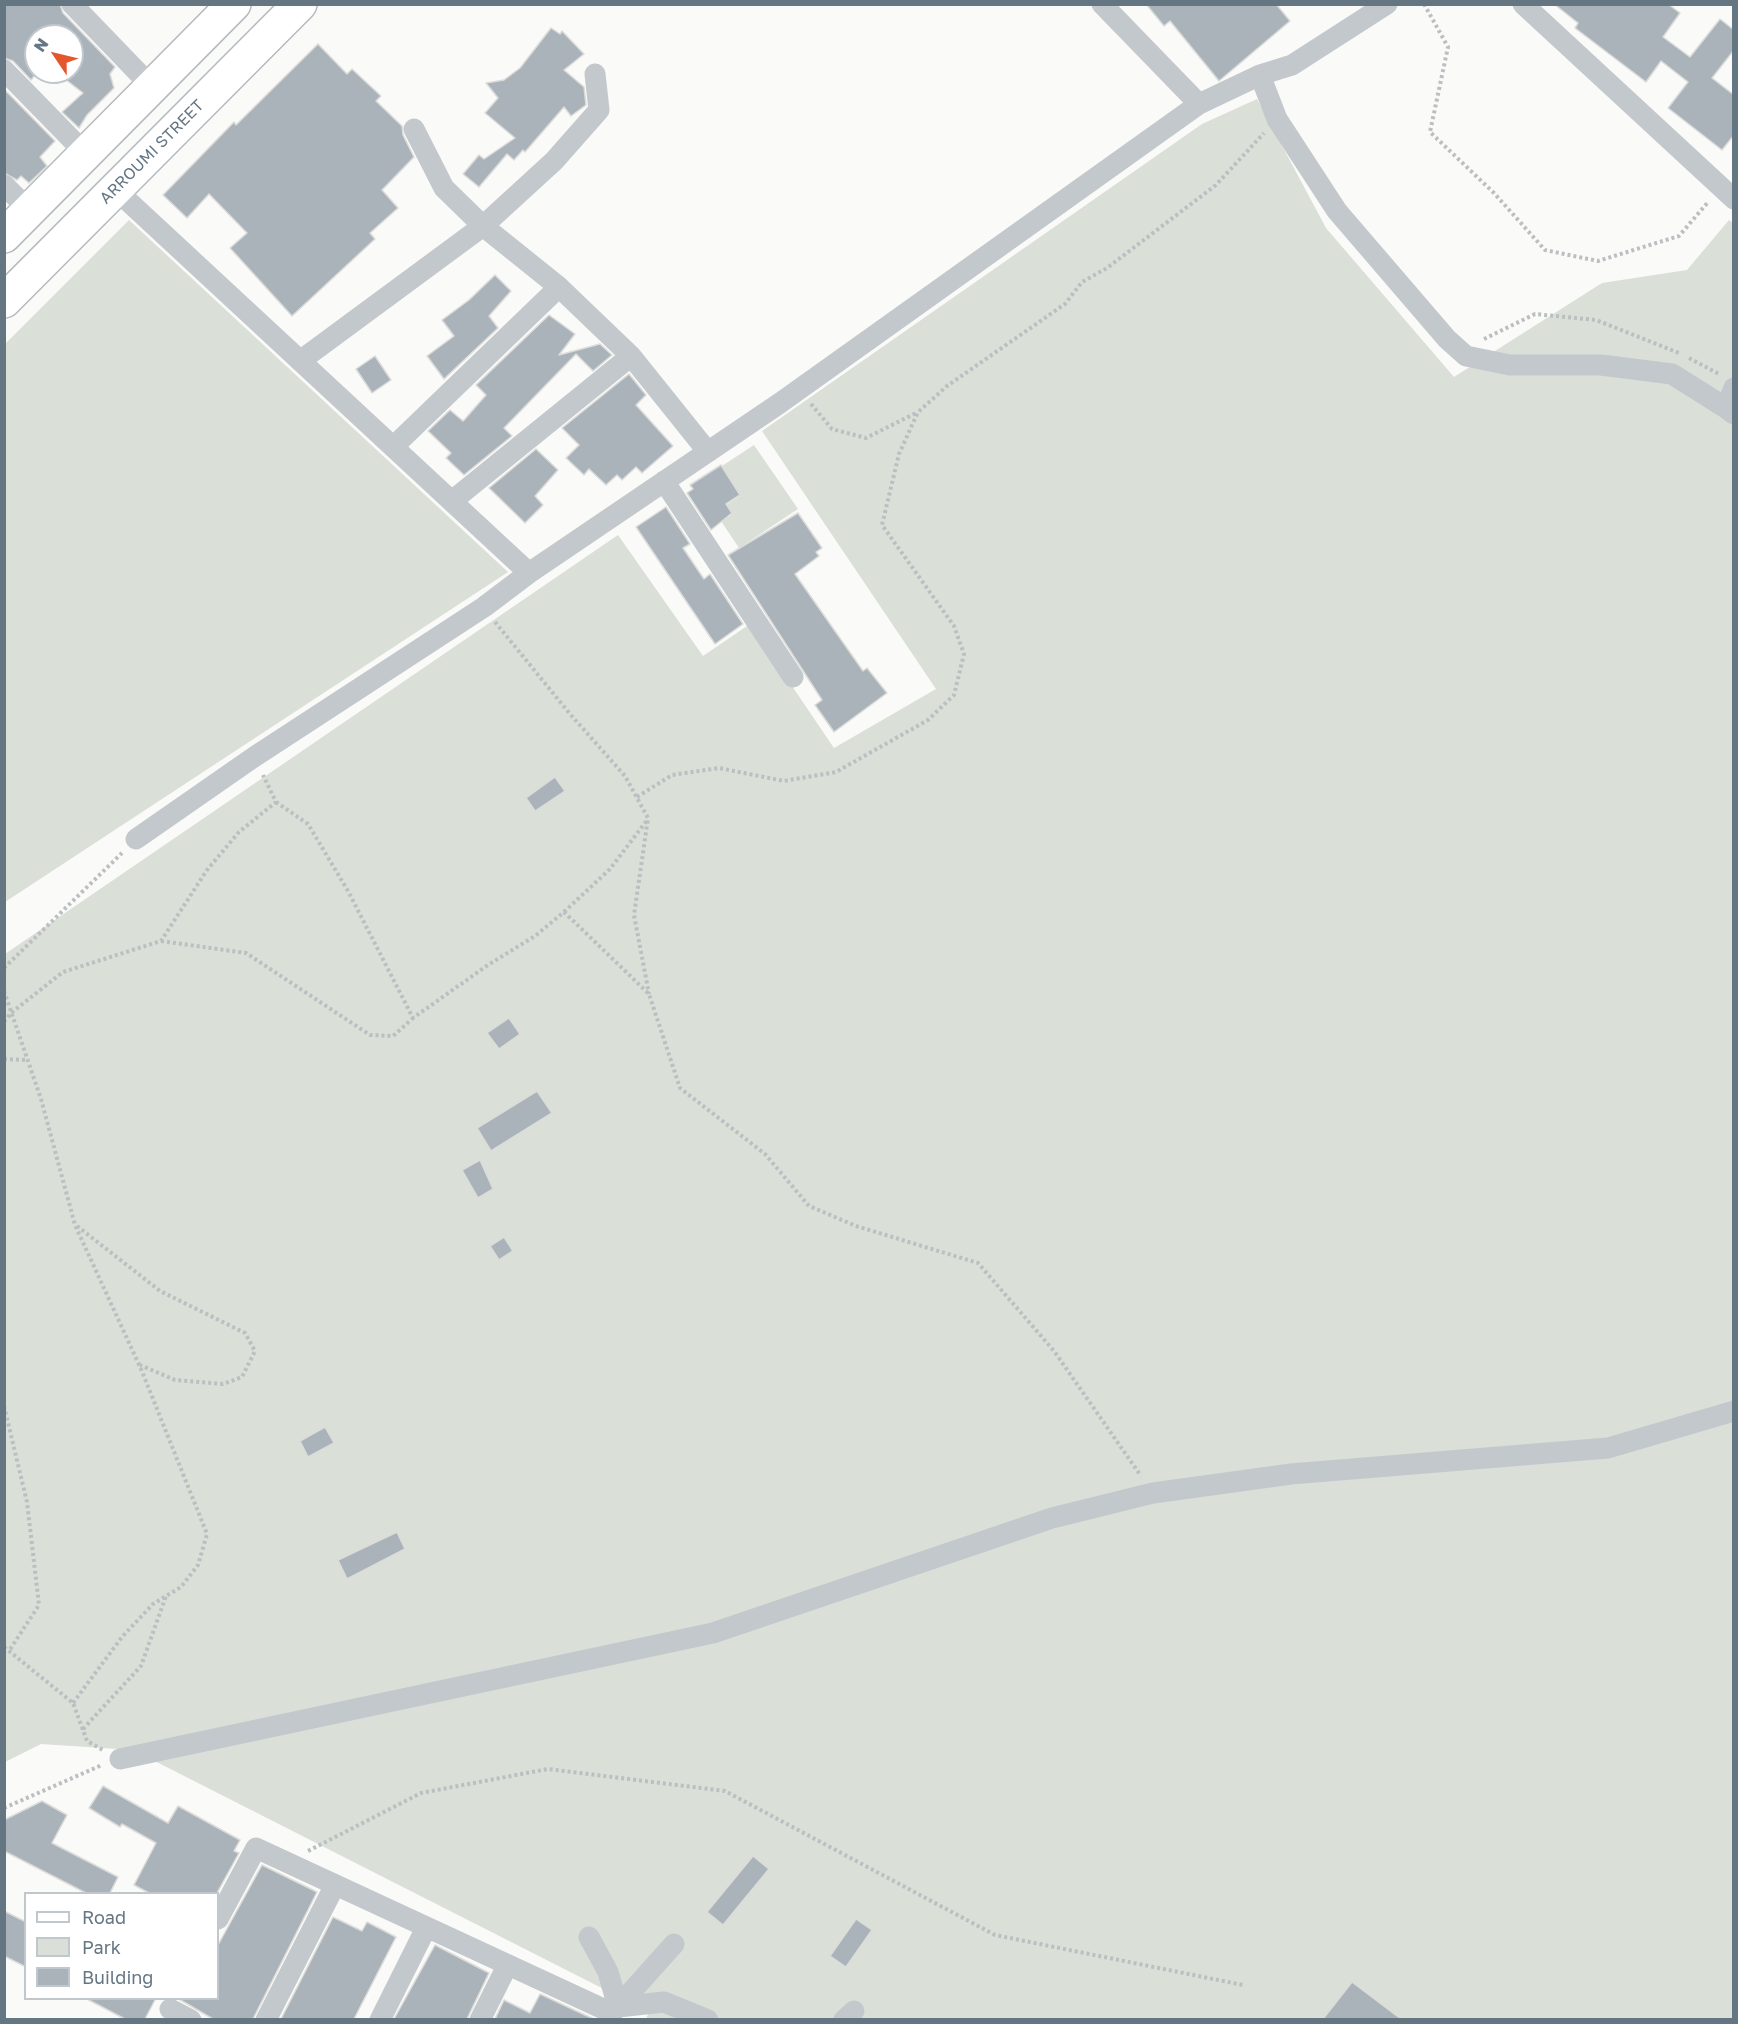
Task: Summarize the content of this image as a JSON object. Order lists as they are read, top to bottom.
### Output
{
  "streets": {
    "main road": ["ARROUMI STREET"]
  },
  "legend": ["Road", "Park", "Building"],
  "north": "top left"
}
